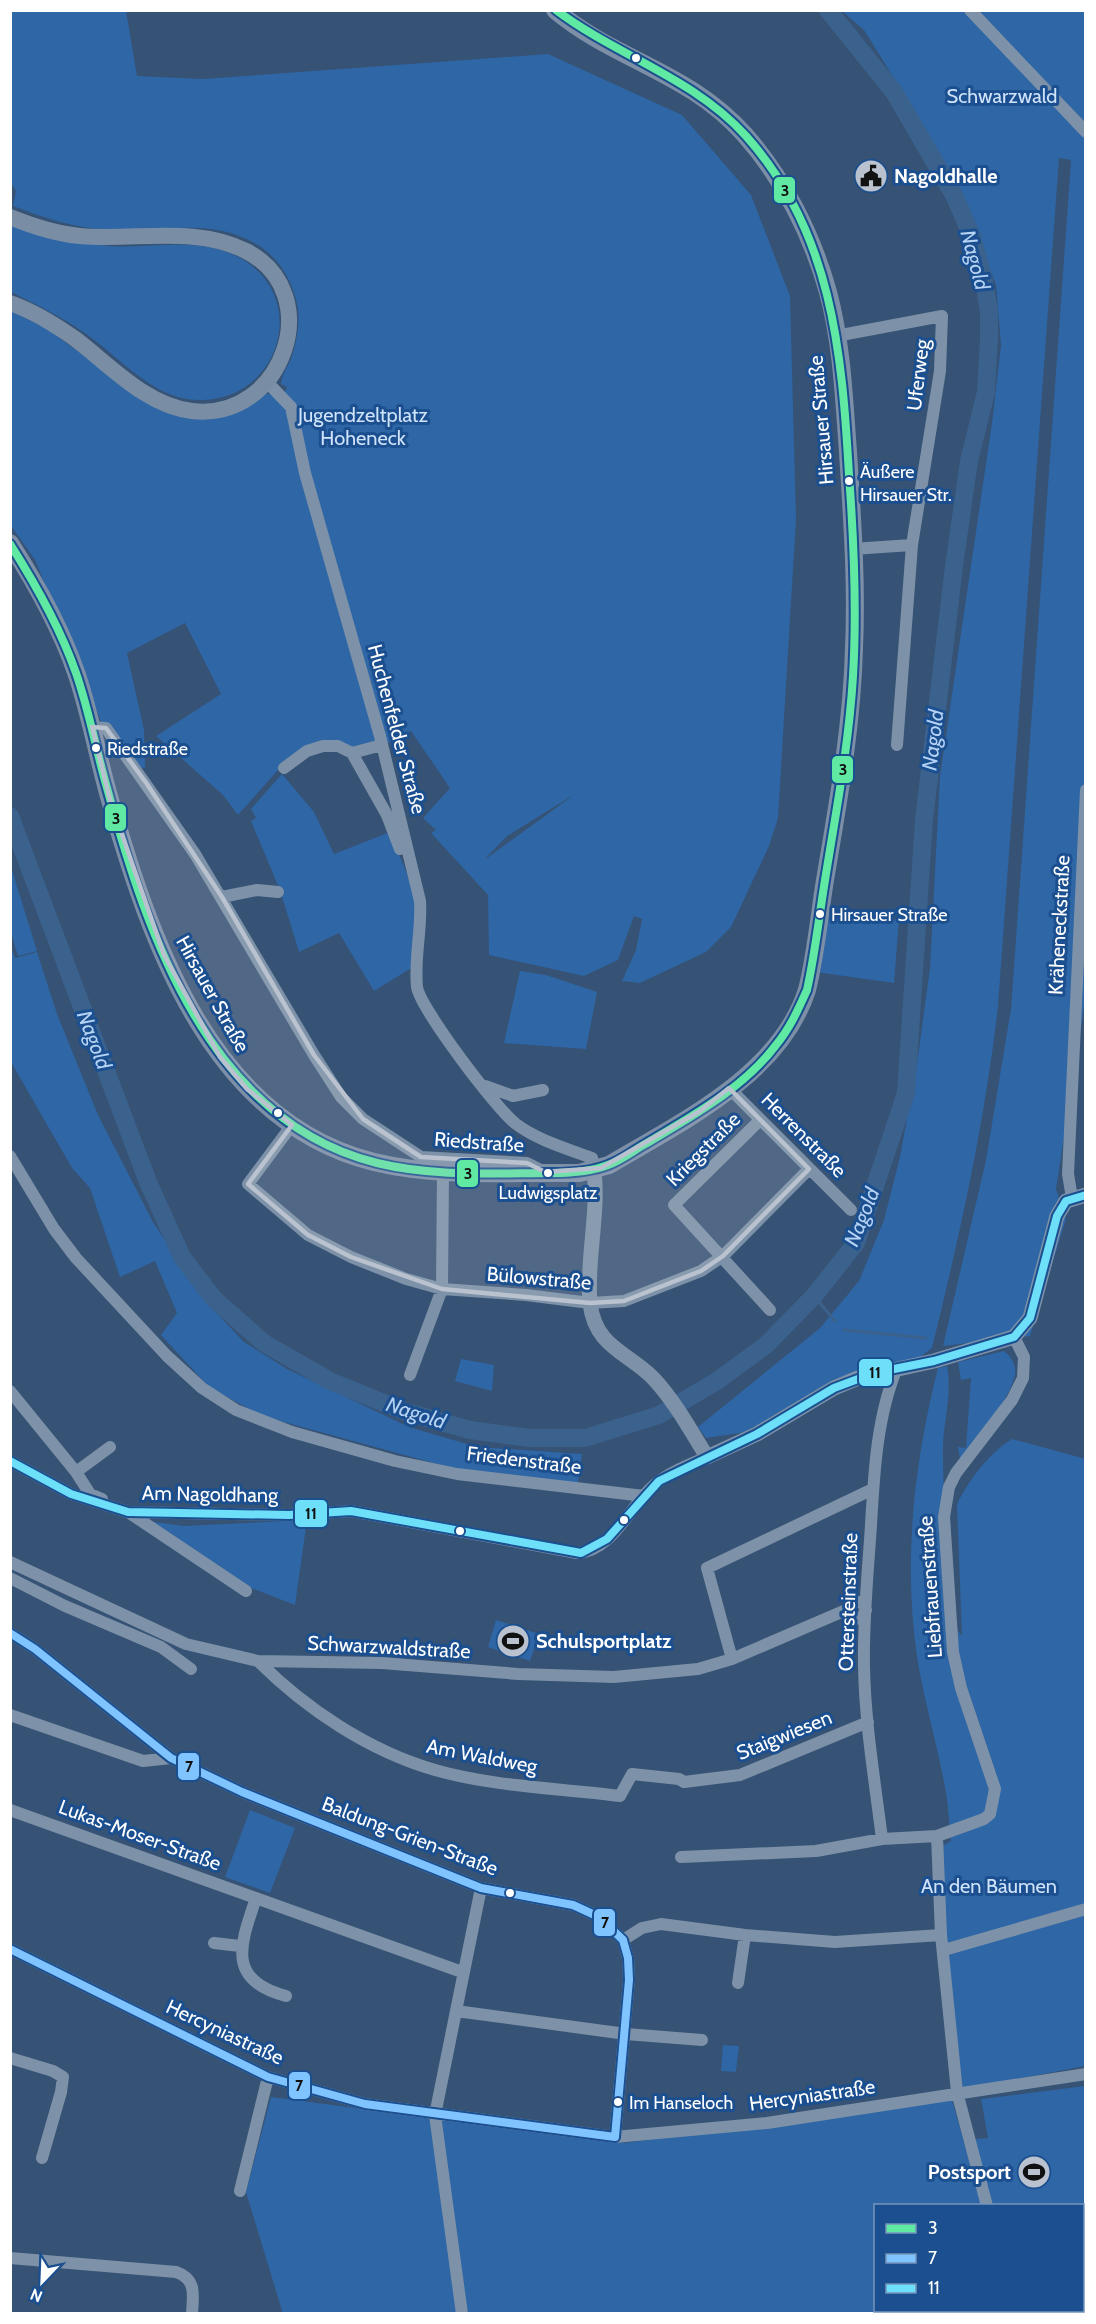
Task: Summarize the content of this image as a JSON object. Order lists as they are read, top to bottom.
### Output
{
  "streets": {
    "main road": ["Hirsauer Straße"],
    "street": [
      "Uferweg",
      "Huchenfelder Straße",
      "Kräheneckstraße",
      "Herrenstraße",
      "Riedstraße",
      "Kriegstraße",
      "Bülowstraße",
      "Friedenstraße",
      "Am Nagoldhang",
      "Liebfrauenstraße",
      "Ottersteinstraße",
      "Schwarzwaldstraße",
      "Staigwiesen",
      "Am Waldweg",
      "Lukas-Moser-Straße",
      "Baldung-Grien-Straße",
      "Hercyniastraße"
    ]
  },
  "crossings": [
    ["Uferweg", "Hirsauer Straße"],
    ["Hirsauer Straße", "Huchenfelder Straße"],
    ["Hirsauer Straße", "Herrenstraße"],
    ["Hirsauer Straße", "Riedstraße"],
    ["Hirsauer Straße", "Bülowstraße"],
    ["Herrenstraße", "Kriegstraße"],
    ["Herrenstraße", "Bülowstraße"],
    ["Kriegstraße", "Bülowstraße"],
    ["Friedenstraße", "Am Nagoldhang"],
    ["Ottersteinstraße", "Schwarzwaldstraße"],
    ["Ottersteinstraße", "Staigwiesen"],
    ["Schwarzwaldstraße", "Am Waldweg"],
    ["Staigwiesen", "Am Waldweg"]
  ],
  "water": ["Nagold"],
  "parks": ["Schwarzwald", "Jugendzeltplatz Hoheneck", "An den Bäumen"],
  "places": {
    "public building": ["Nagoldhalle"],
    "other": [
      "Äußere Hirsauer Str.",
      "Riedstraße",
      "Hirsauer Straße",
      "Ludwigsplatz",
      "Im Hanseloch"
    ],
    "sports": ["Schulsportplatz", "Postsport"]
  },
  "lines": ["transit line 3", "transit line 11", "transit line 7"],
  "legend": ["3", "7", "11"],
  "north": "bottom left"
}
